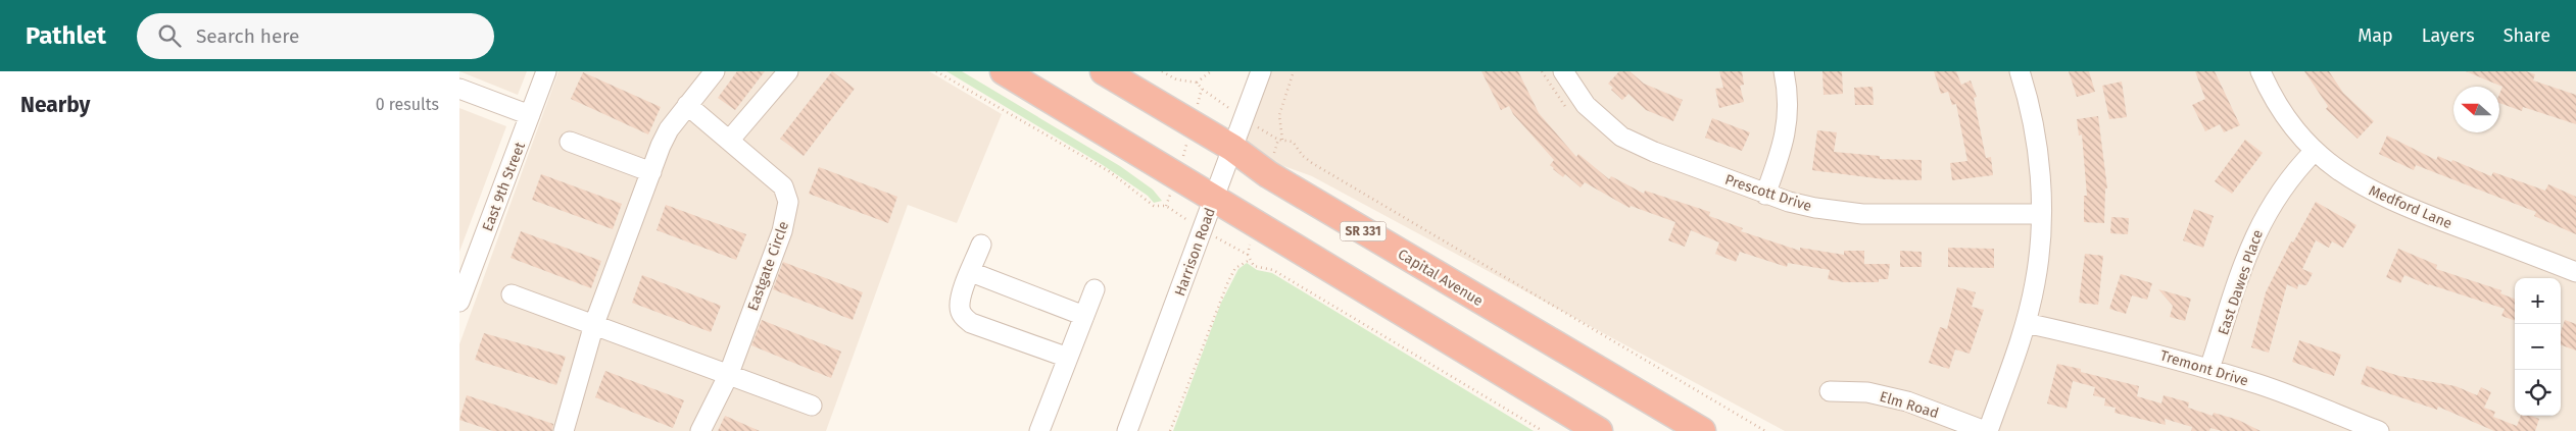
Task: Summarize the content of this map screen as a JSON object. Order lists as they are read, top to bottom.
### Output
{
  "streets": {
    "highway": ["SR 331", "Capital Avenue"],
    "street": [
      "East 9th Street",
      "Prescott Drive",
      "Medford Lane",
      "Harrison Road",
      "Eastgate Circle",
      "East Dawes Place",
      "Tremont Drive",
      "Elm Road"
    ]
  },
  "crossings": [
    ["Medford Lane", "East Dawes Place"],
    ["Harrison Road", "Capital Avenue"],
    ["East Dawes Place", "Tremont Drive"]
  ],
  "north": "left",
  "page": {
    "header": "Pathlet",
    "search": "Search here",
    "nav": ["Map", "Layers", "Share"],
    "heading": ["Nearby", "0 results"],
    "map_buttons": ["+", "−"]
  }
}
